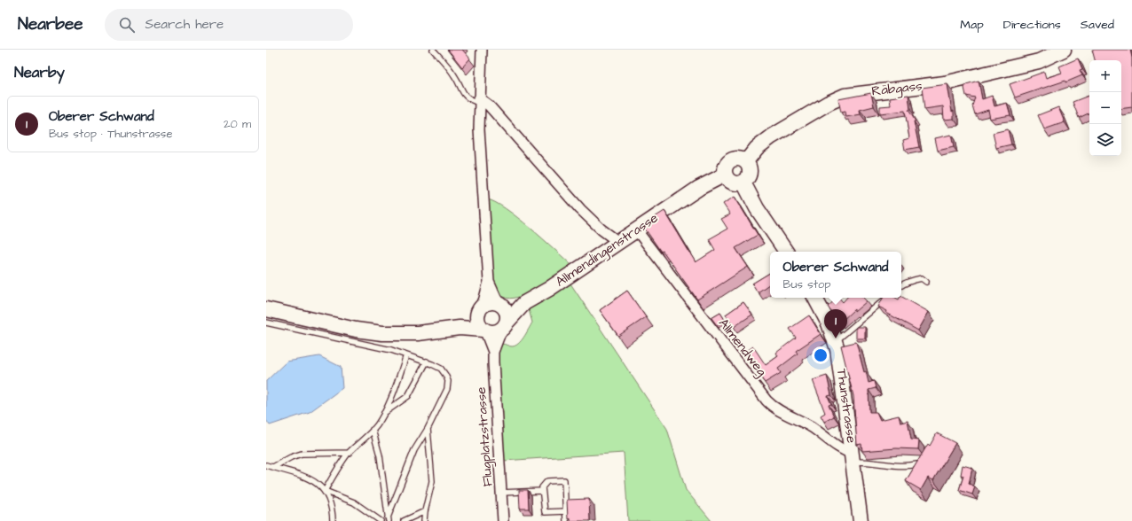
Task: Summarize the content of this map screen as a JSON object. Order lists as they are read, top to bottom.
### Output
{
  "streets": {
    "street": [
      "Räbgass",
      "Allmendingenstrasse",
      "Allmendweg",
      "Thunstrasse",
      "Flugplatzstrasse"
    ]
  },
  "crossings": [
    ["Räbgass", "Allmendingenstrasse"],
    ["Allmendingenstrasse", "Allmendweg"],
    ["Allmendingenstrasse", "Flugplatzstrasse"],
    ["Allmendweg", "Thunstrasse"]
  ],
  "page": {
    "header": "Nearbee",
    "search": "Search here",
    "nav": ["Map", "Directions", "Saved"],
    "heading": "Nearby",
    "map_buttons": ["+", "−"],
    "list": [
      {
        "mark": "1",
        "name": "Oberer Schwand",
        "note": "Bus stop · Thunstrasse",
        "value": "20 m"
      }
    ],
    "popup": ["Oberer Schwand", "Bus stop"],
    "pins": "1"
  }
}
